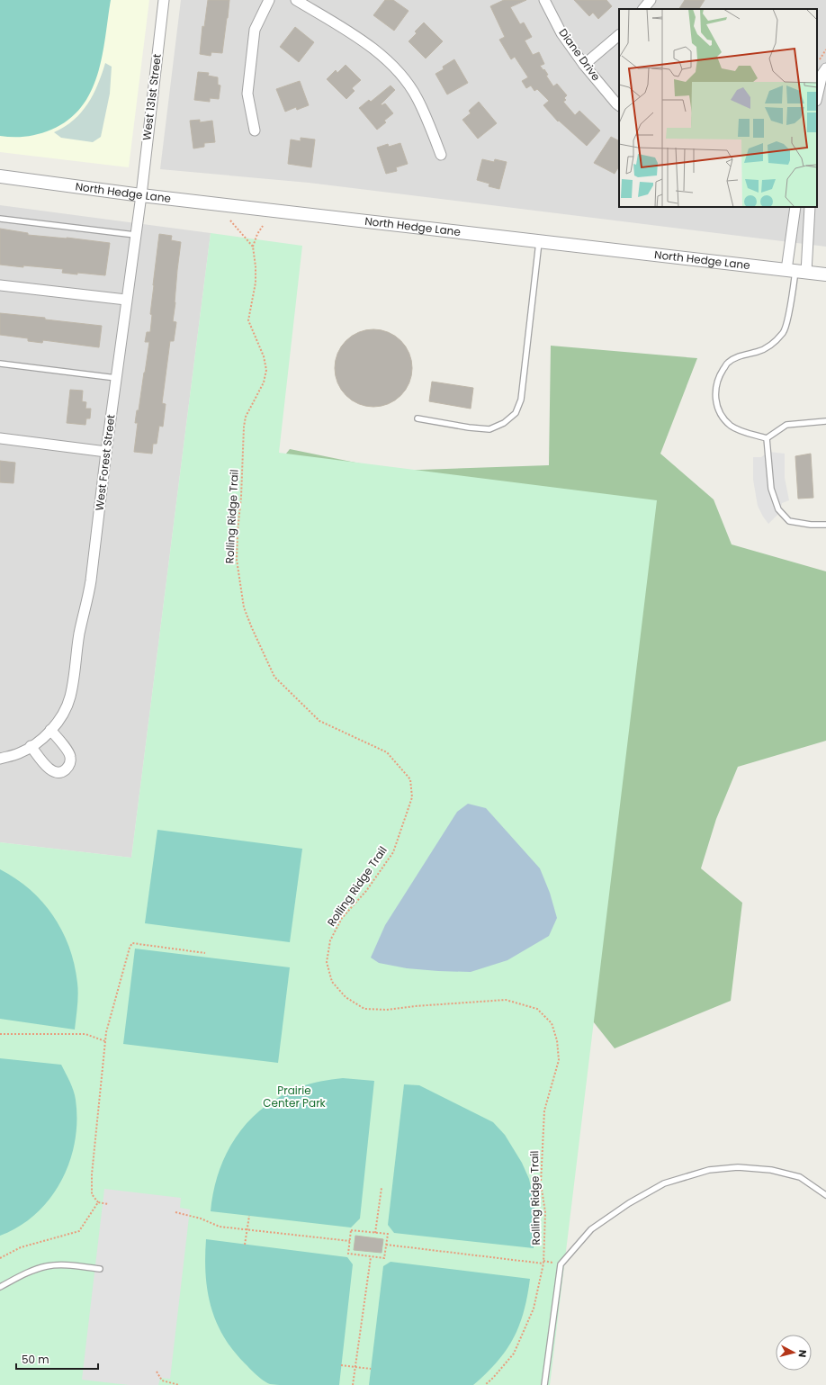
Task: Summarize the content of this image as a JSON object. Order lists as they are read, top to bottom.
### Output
{
  "streets": {
    "street": [
      "Diane Drive",
      "West 131st Street",
      "North Hedge Lane",
      "West Forest Street"
    ],
    "path": ["Rolling Ridge Trail"]
  },
  "crossings": [
    ["West 131st Street", "North Hedge Lane"],
    ["West 131st Street", "West Forest Street"],
    ["North Hedge Lane", "West Forest Street"]
  ],
  "parks": ["Prairie Center Park"],
  "scale_bar": "50 m",
  "north": "right"
}
